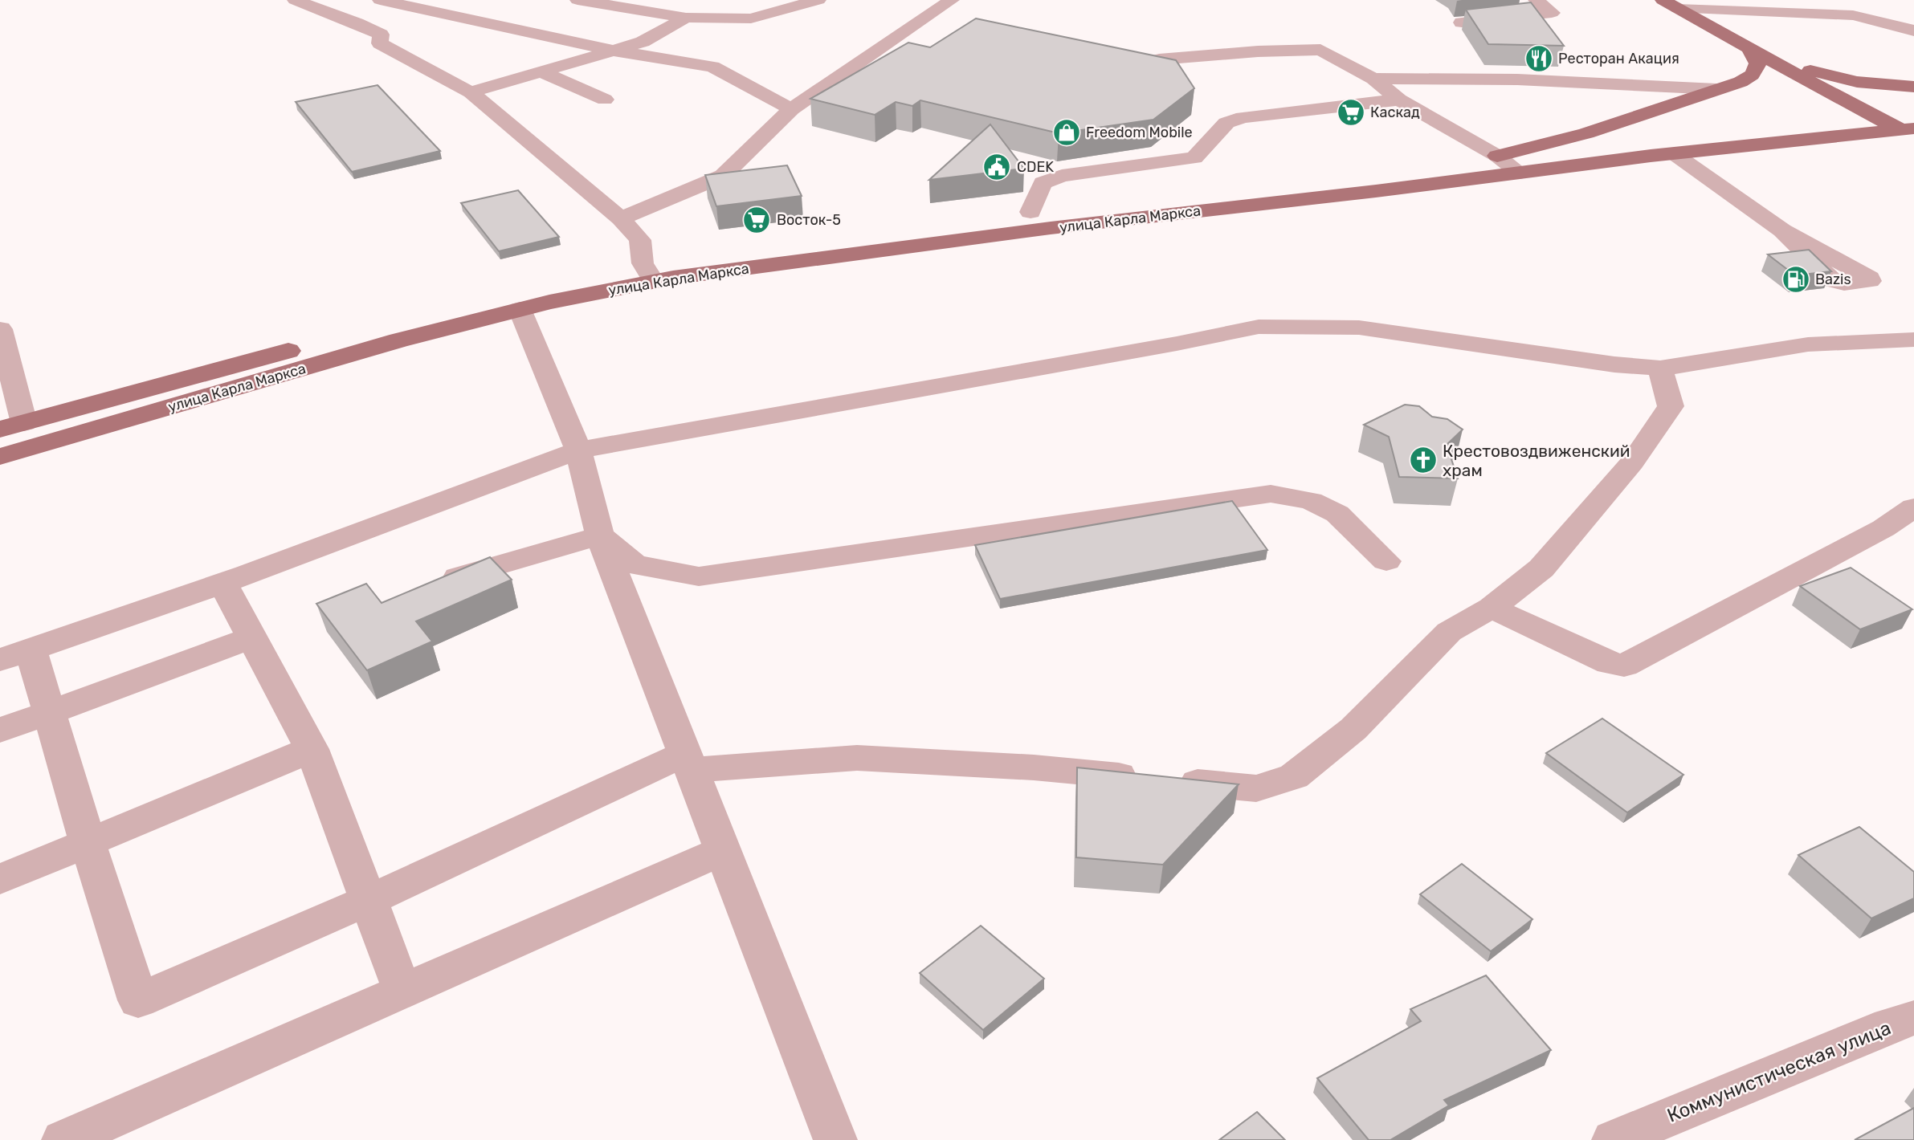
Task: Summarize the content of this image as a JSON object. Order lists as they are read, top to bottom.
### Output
{
  "streets": {
    "main road": ["улица Карла Маркса"],
    "street": ["Коммунистическая улица"]
  },
  "places": {
    "restaurant": ["Ресторан Акация"],
    "supermarket": ["Каскад", "Восток-5"],
    "shop": ["Freedom Mobile"],
    "public building": ["CDEK"],
    "fuel station": ["Bazis"],
    "church": ["Крестовоздвиженский храм"]
  }
}
